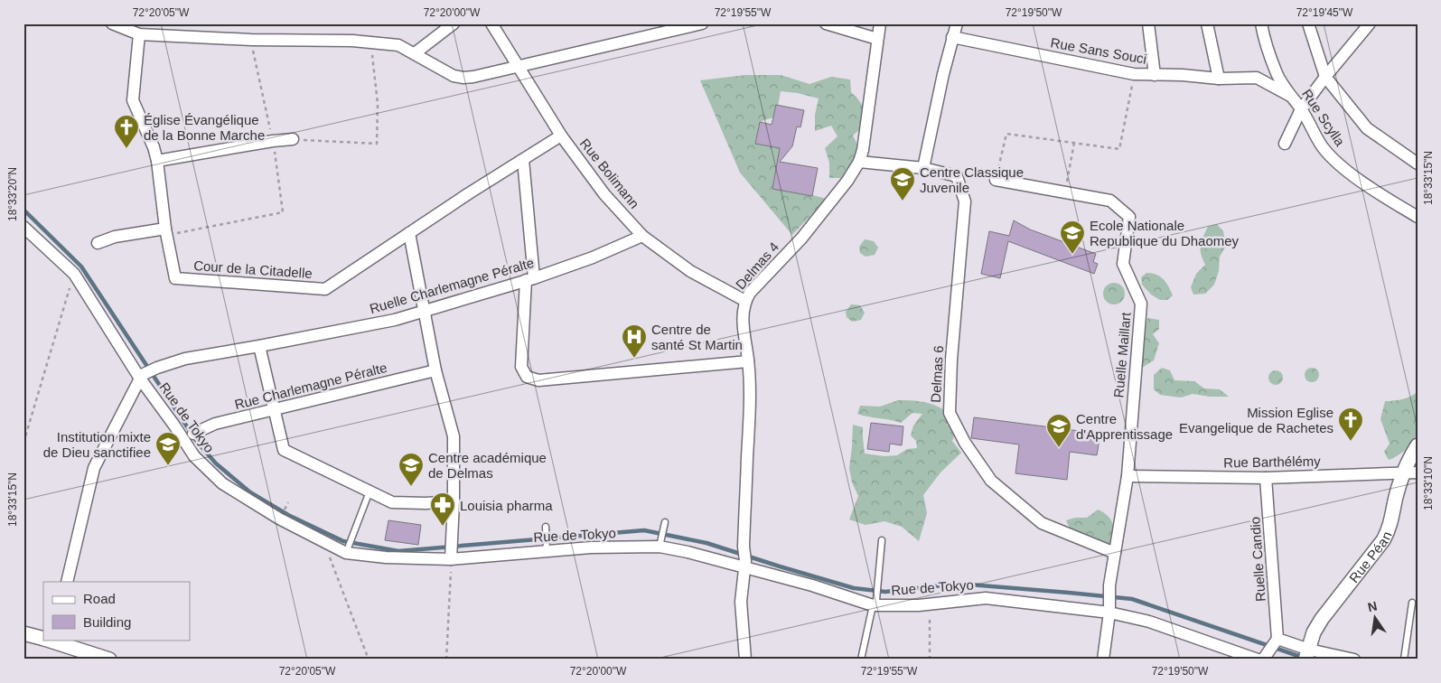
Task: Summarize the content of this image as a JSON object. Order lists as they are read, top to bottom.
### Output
{
  "streets": {
    "street": [
      "Rue Sans Souci",
      "Rue Scylla",
      "Rue Bolimann",
      "Delmas 4",
      "Cour de la Citadelle",
      "Ruelle Charlemagne Péralte",
      "Ruelle Maillart",
      "Delmas 6",
      "Rue Charlemagne Péralte",
      "Rue de Tokyo",
      "Rue Barthélémy",
      "Rue Péan",
      "Ruelle Candio"
    ]
  },
  "crossings": [
    ["Rue Sans Souci", "Rue Scylla"],
    ["Rue Bolimann", "Delmas 4"],
    ["Rue Bolimann", "Cour de la Citadelle"],
    ["Rue Bolimann", "Ruelle Charlemagne Péralte"],
    ["Delmas 4", "Delmas 6"],
    ["Delmas 4", "Rue de Tokyo"],
    ["Ruelle Charlemagne Péralte", "Rue de Tokyo"],
    ["Ruelle Maillart", "Delmas 6"],
    ["Ruelle Maillart", "Rue de Tokyo"],
    ["Ruelle Maillart", "Rue Barthélémy"],
    ["Rue Barthélémy", "Rue Péan"],
    ["Rue Barthélémy", "Ruelle Candio"]
  ],
  "places": {
    "church": ["Église Évangélique de la Bonne Marche", "Mission Eglise Evangelique de Rachetes"],
    "school or university": [
      "Centre Classique Juvenile",
      "Ecole Nationale Republique du Dhaomey",
      "Centre d'Apprentissage",
      "Institution mixte de Dieu sanctifiee",
      "Centre académique de Delmas"
    ],
    "hospital": ["Centre de santé St Martin"],
    "pharmacy": ["Louisia pharma"]
  },
  "legend": ["Road", "Building"],
  "north": "top",
  "coordinates": [
    "72°20'05\"W",
    "72°20'00\"W",
    "72°19'55\"W",
    "72°19'50\"W",
    "72°19'45\"W",
    "18°33'15\"N",
    "18°33'20\"N",
    "18°33'10\"N"
  ]
}
